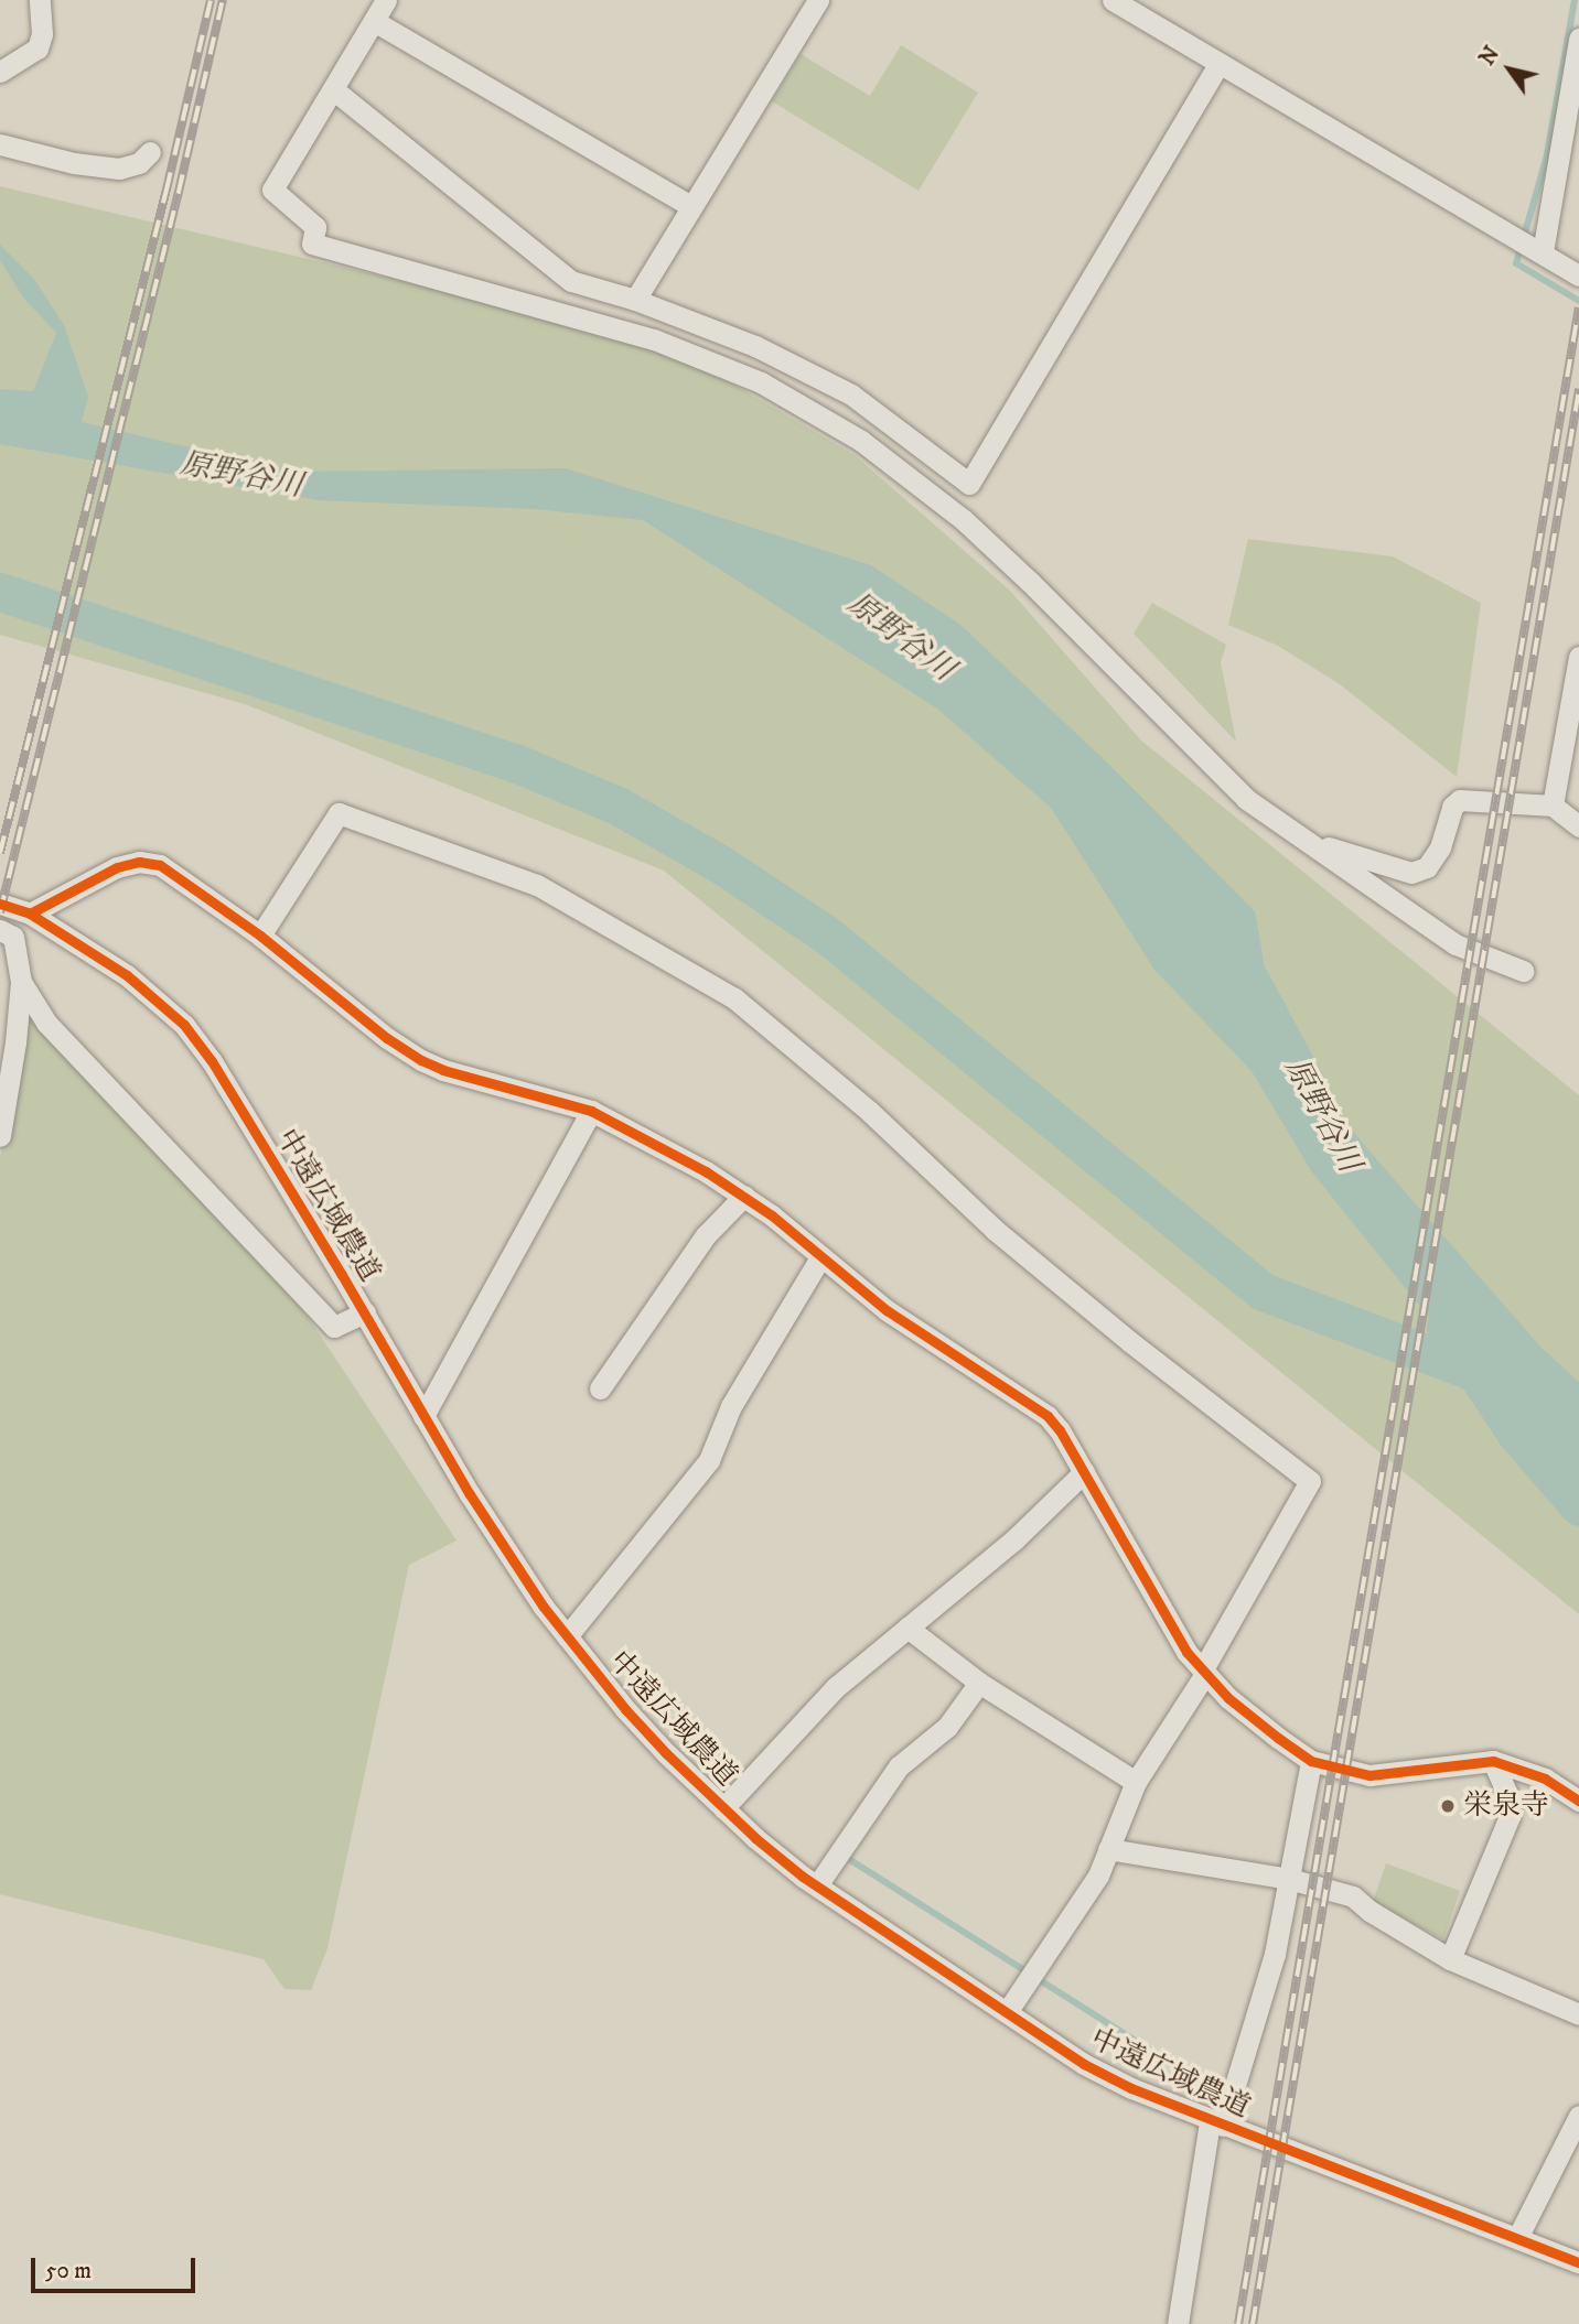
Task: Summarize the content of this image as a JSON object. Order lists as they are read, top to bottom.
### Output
{
  "streets": {
    "street": ["中遠広域農道"]
  },
  "water": ["原野谷川"],
  "places": ["栄泉寺"],
  "scale_bar": "50 m",
  "north": "top left"
}
